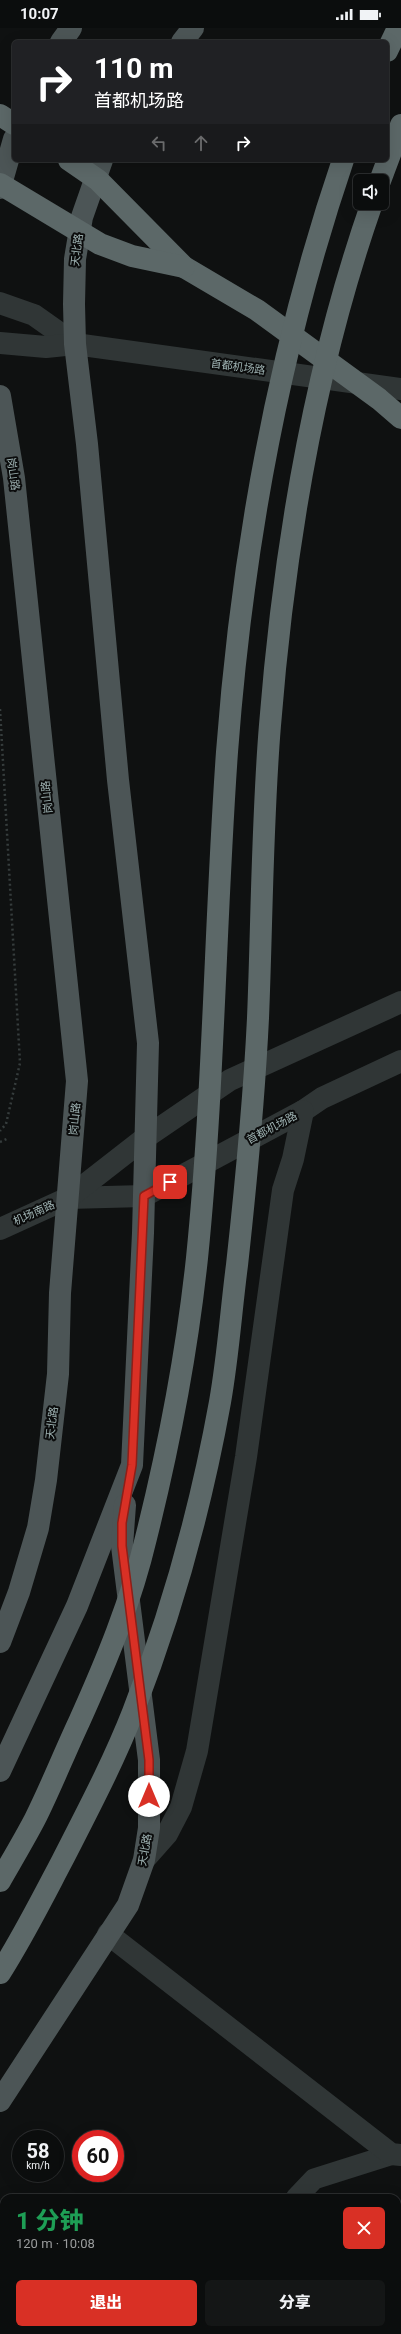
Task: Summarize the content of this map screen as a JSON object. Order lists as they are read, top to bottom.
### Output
{
  "streets": {
    "main road": ["天北路", "岗山路"],
    "street": ["首都机场路", "机场南路"]
  },
  "crossings": [
    ["天北路", "首都机场路"],
    ["天北路", "岗山路"],
    ["天北路", "机场南路"],
    ["岗山路", "机场南路"]
  ],
  "page": {
    "status": "10:07",
    "turn": ["110 m", "首都机场路"],
    "speed": "58 km/h",
    "limit": "60",
    "heading": ["1 分钟", "120 m · 10:08"],
    "buttons": ["退出", "分享"]
  }
}
